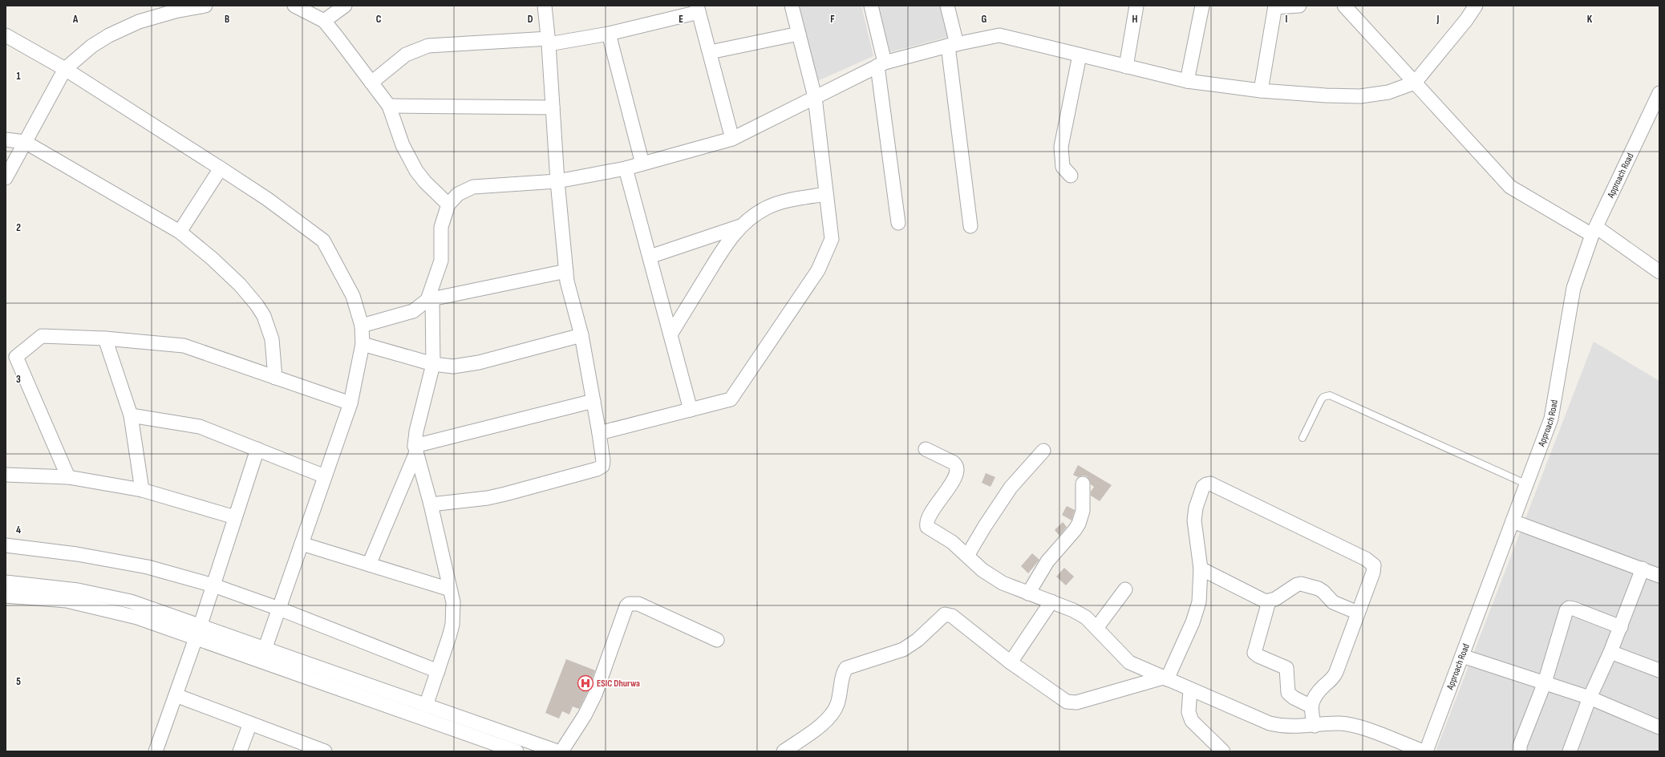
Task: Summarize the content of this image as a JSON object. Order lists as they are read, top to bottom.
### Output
{
  "streets": {
    "street": ["Approach Road"]
  },
  "places": {
    "hospital": ["ESIC Dhurwa"]
  },
  "grid": {
    "columns": [
      "A",
      "B",
      "C",
      "D",
      "E",
      "F",
      "G",
      "H",
      "I",
      "J",
      "K"
    ],
    "rows": [
      "1",
      "2",
      "3",
      "4",
      "5"
    ]
  }
}
